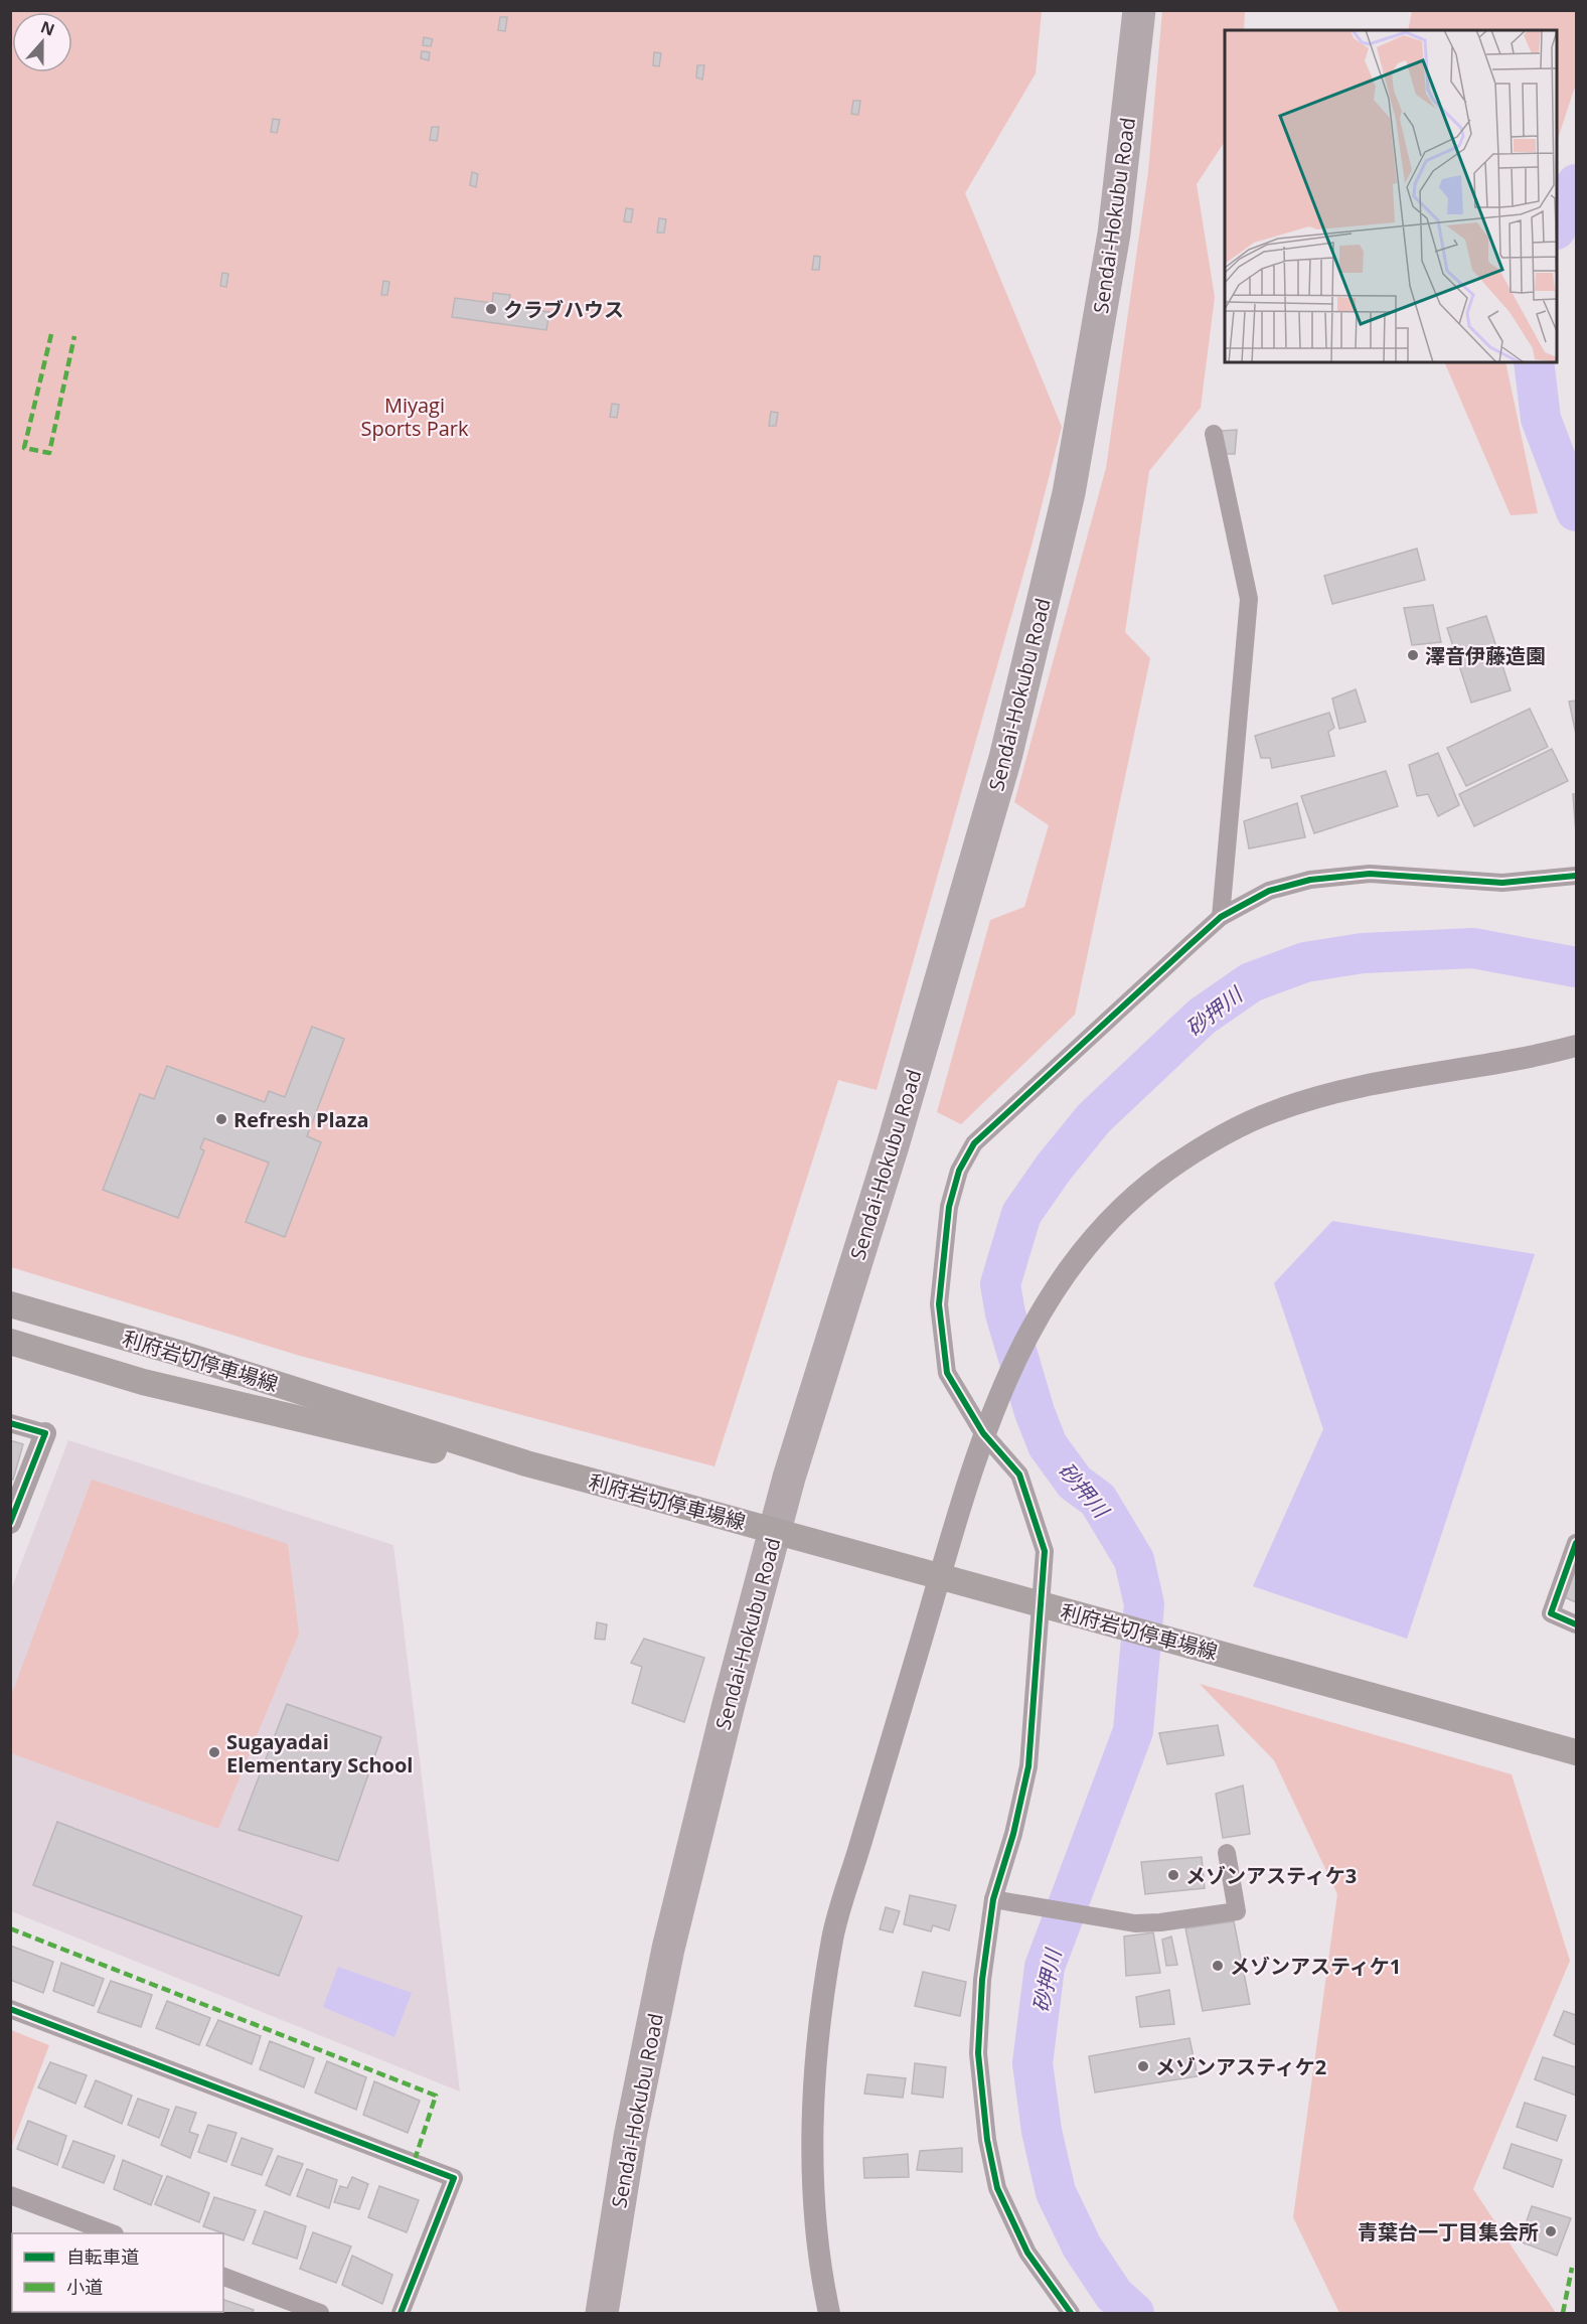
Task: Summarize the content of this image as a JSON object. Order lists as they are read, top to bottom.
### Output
{
  "streets": {
    "highway": ["Sendai-Hokubu Road"],
    "main road": ["利府岩切停車場線"]
  },
  "water": ["砂押川"],
  "parks": ["Miyagi Sports Park"],
  "places": [
    "クラブハウス",
    "澤音伊藤造園",
    "Refresh Plaza",
    "Sugayadai Elementary School",
    "メゾンアスティケ3",
    "メゾンアスティケ1",
    "メゾンアスティケ2",
    "青葉台一丁目集会所"
  ],
  "legend": ["自転車道", "小道"],
  "north": "top"
}
